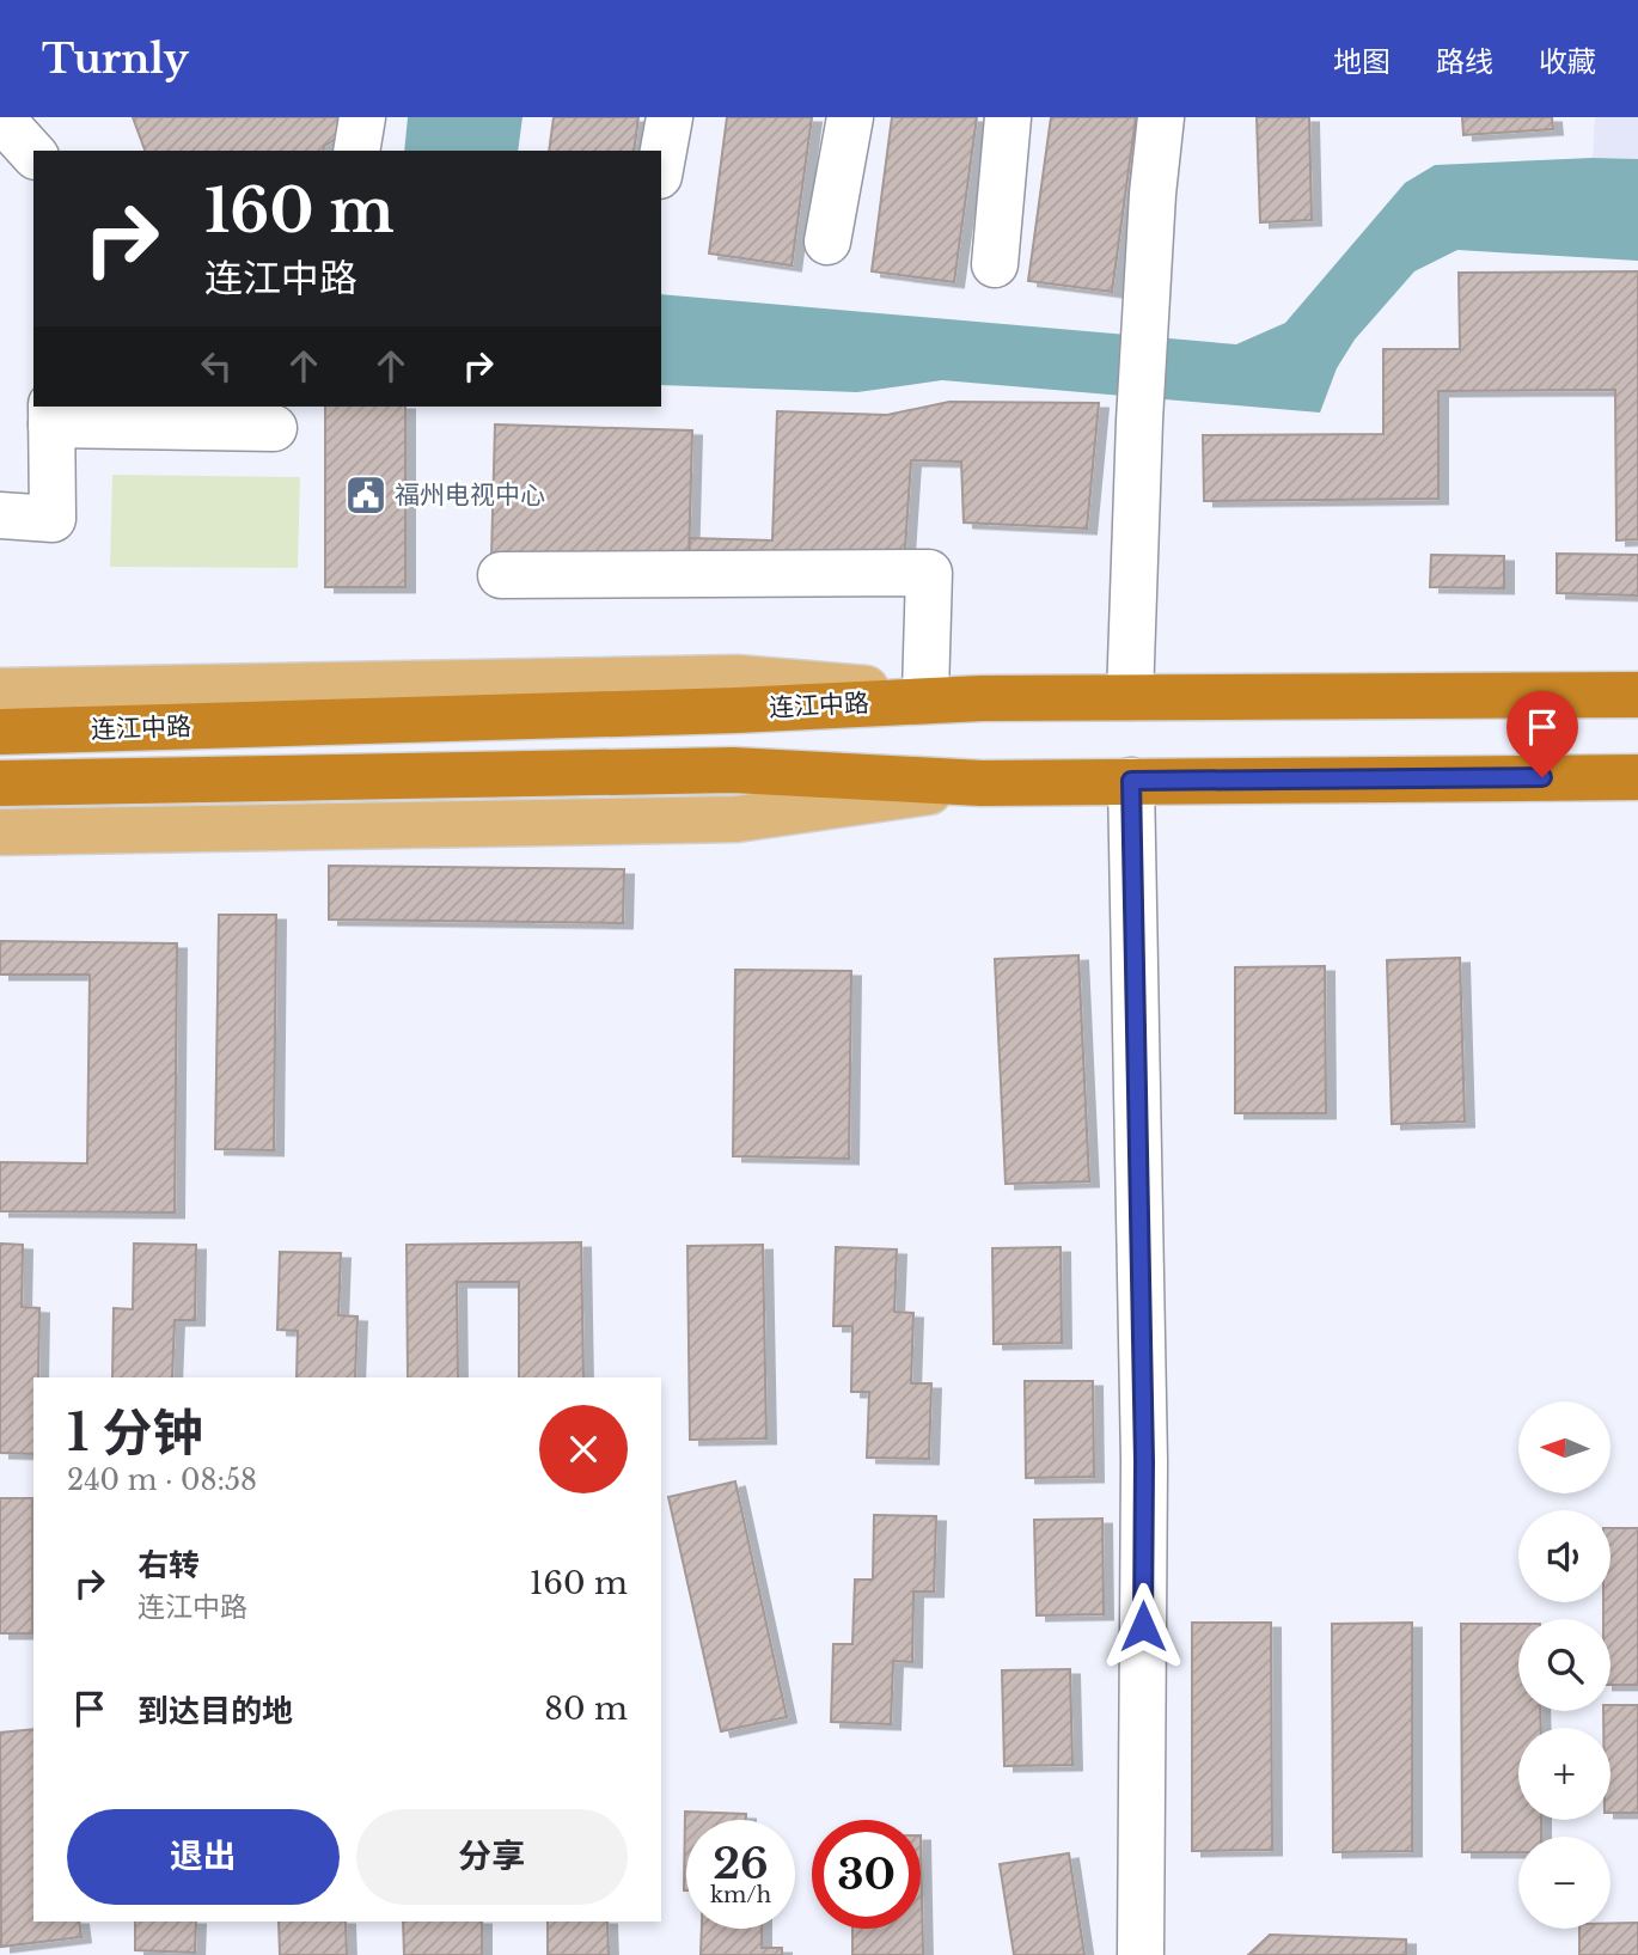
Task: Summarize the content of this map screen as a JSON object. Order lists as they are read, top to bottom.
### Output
{
  "streets": {
    "highway": ["连江中路"]
  },
  "places": {
    "public building": ["福州电视中心"]
  },
  "north": "left",
  "page": {
    "header": "Turnly",
    "nav": ["地图", "路线", "收藏"],
    "turn": ["160 m", "连江中路"],
    "heading": ["1 分钟", "240 m · 08:58"],
    "map_buttons": ["+", "−"],
    "list": [
      {
        "name": "右转",
        "note": "连江中路",
        "value": "160 m"
      },
      {
        "name": "到达目的地",
        "value": "80 m"
      }
    ],
    "buttons": ["退出", "分享"],
    "speed": "26 km/h",
    "limit": "30"
  }
}
